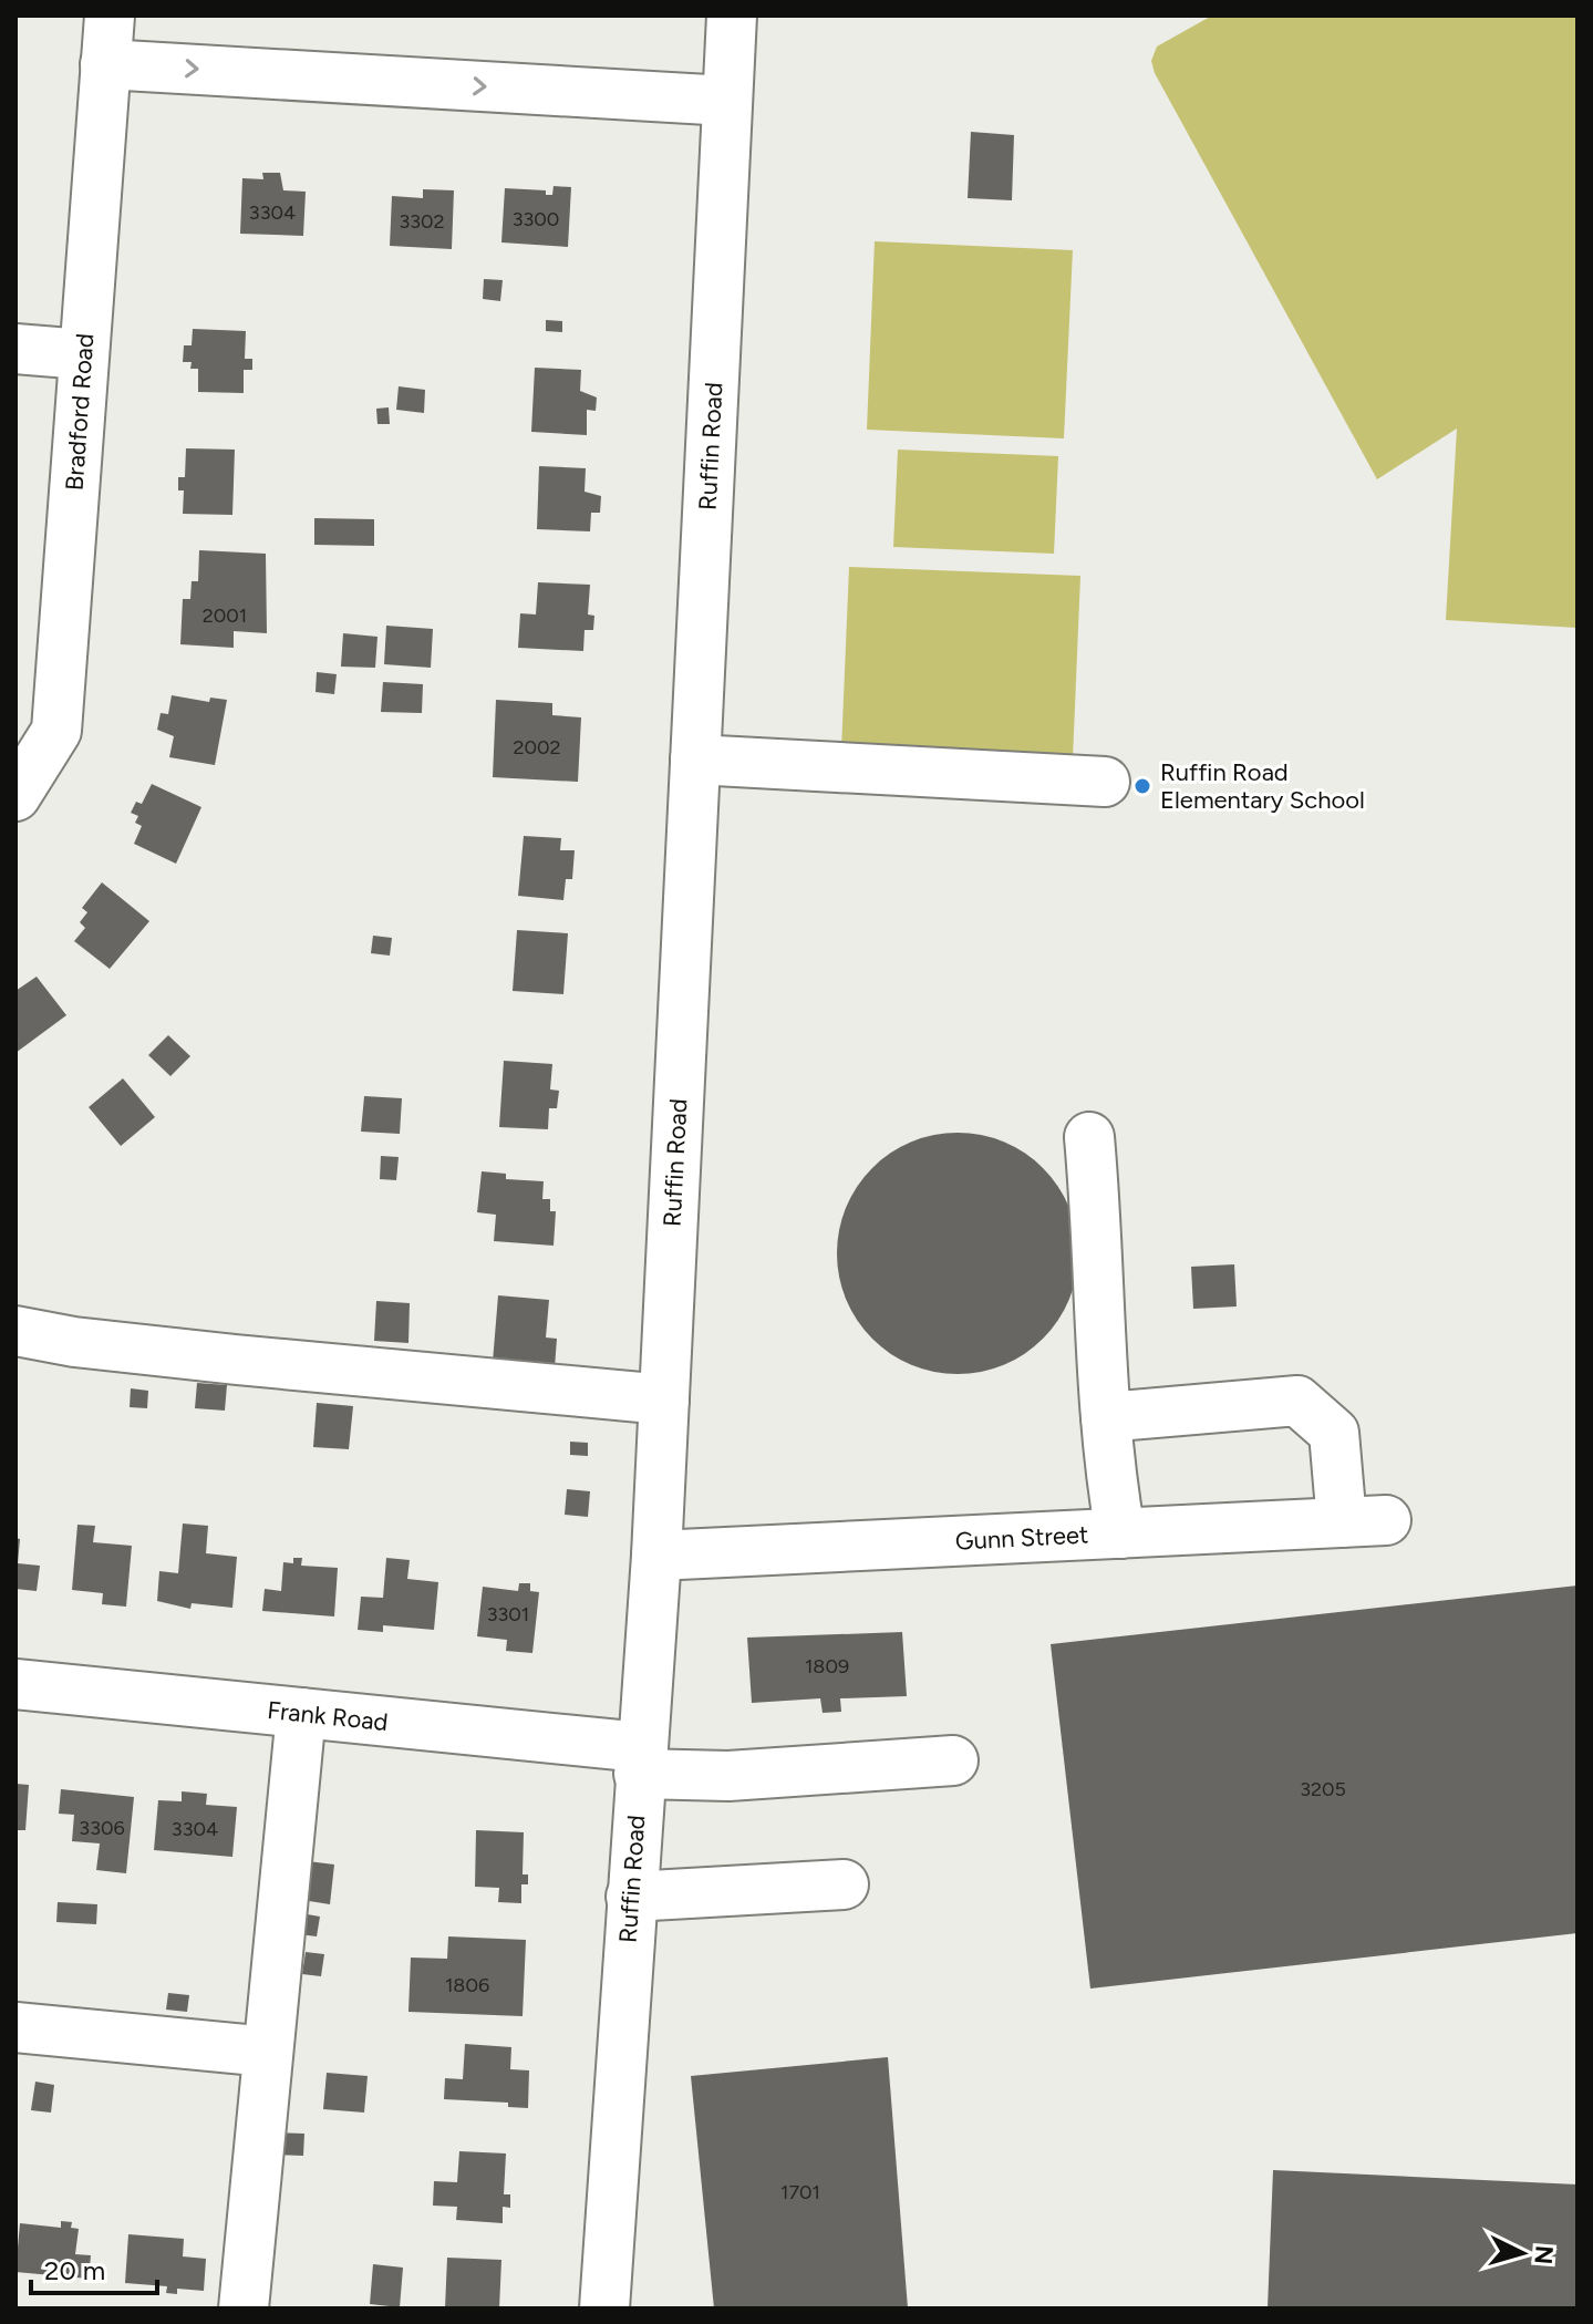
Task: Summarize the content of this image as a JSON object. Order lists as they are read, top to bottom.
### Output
{
  "streets": {
    "street": [
      "Bradford Road",
      "Ruffin Road",
      "Gunn Street",
      "Frank Road"
    ]
  },
  "crossings": [
    ["Ruffin Road", "Gunn Street"],
    ["Ruffin Road", "Frank Road"]
  ],
  "places": ["Ruffin Road Elementary School"],
  "house_numbers": [
    "3304",
    "3300",
    "3302",
    "2001",
    "2002",
    "3301",
    "1809",
    "3205",
    "3306",
    "3304",
    "1806",
    "1701"
  ],
  "scale_bar": "20 m",
  "north": "right"
}
